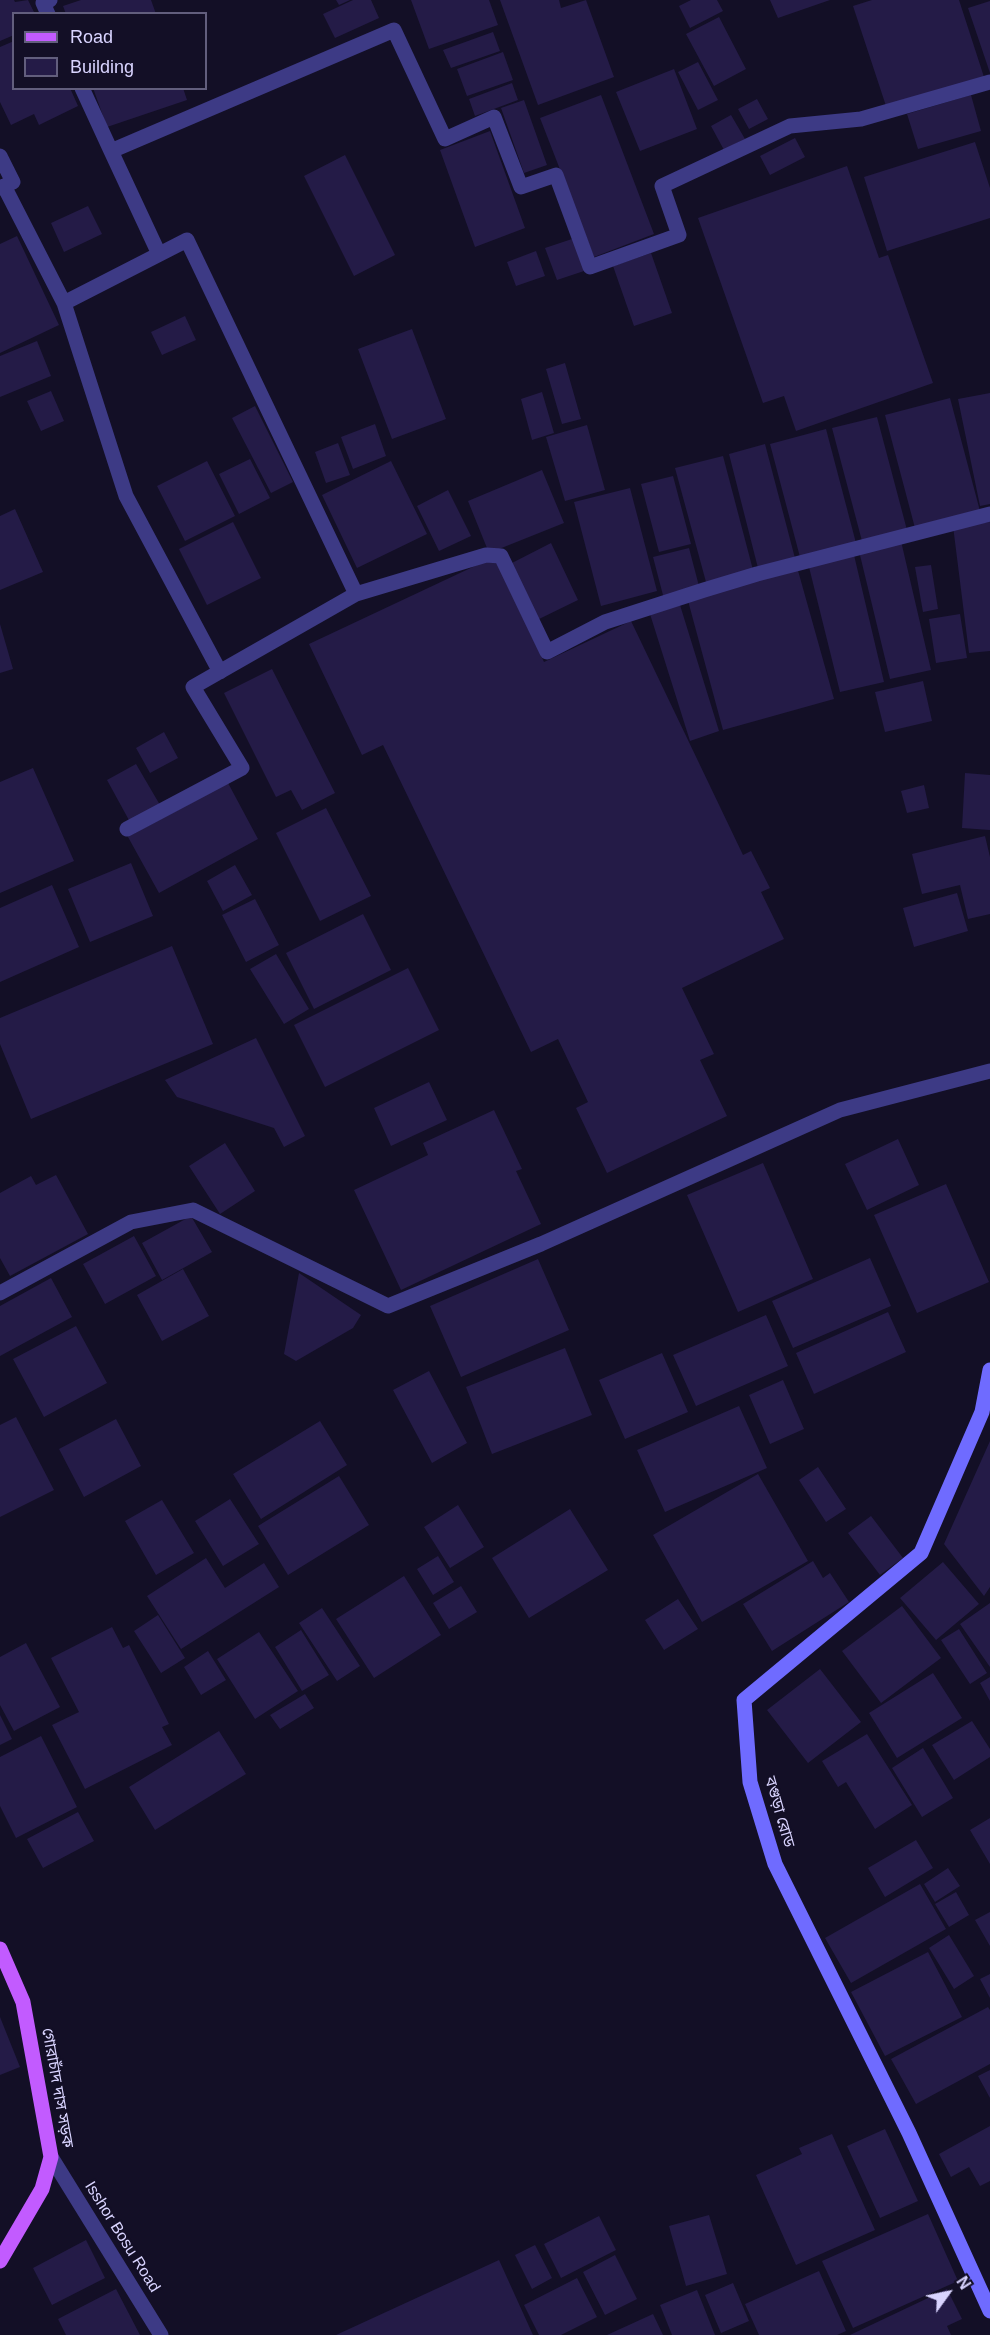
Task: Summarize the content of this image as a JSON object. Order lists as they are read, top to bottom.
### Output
{
  "streets": {
    "main road": ["বগুড়া রোড", "গোরাচাঁদ দাস সড়ক"],
    "street": ["Isshor Bosu Road"]
  },
  "crossings": [
    ["গোরাচাঁদ দাস সড়ক", "Isshor Bosu Road"]
  ],
  "legend": ["Road", "Building"],
  "north": "top right"
}
